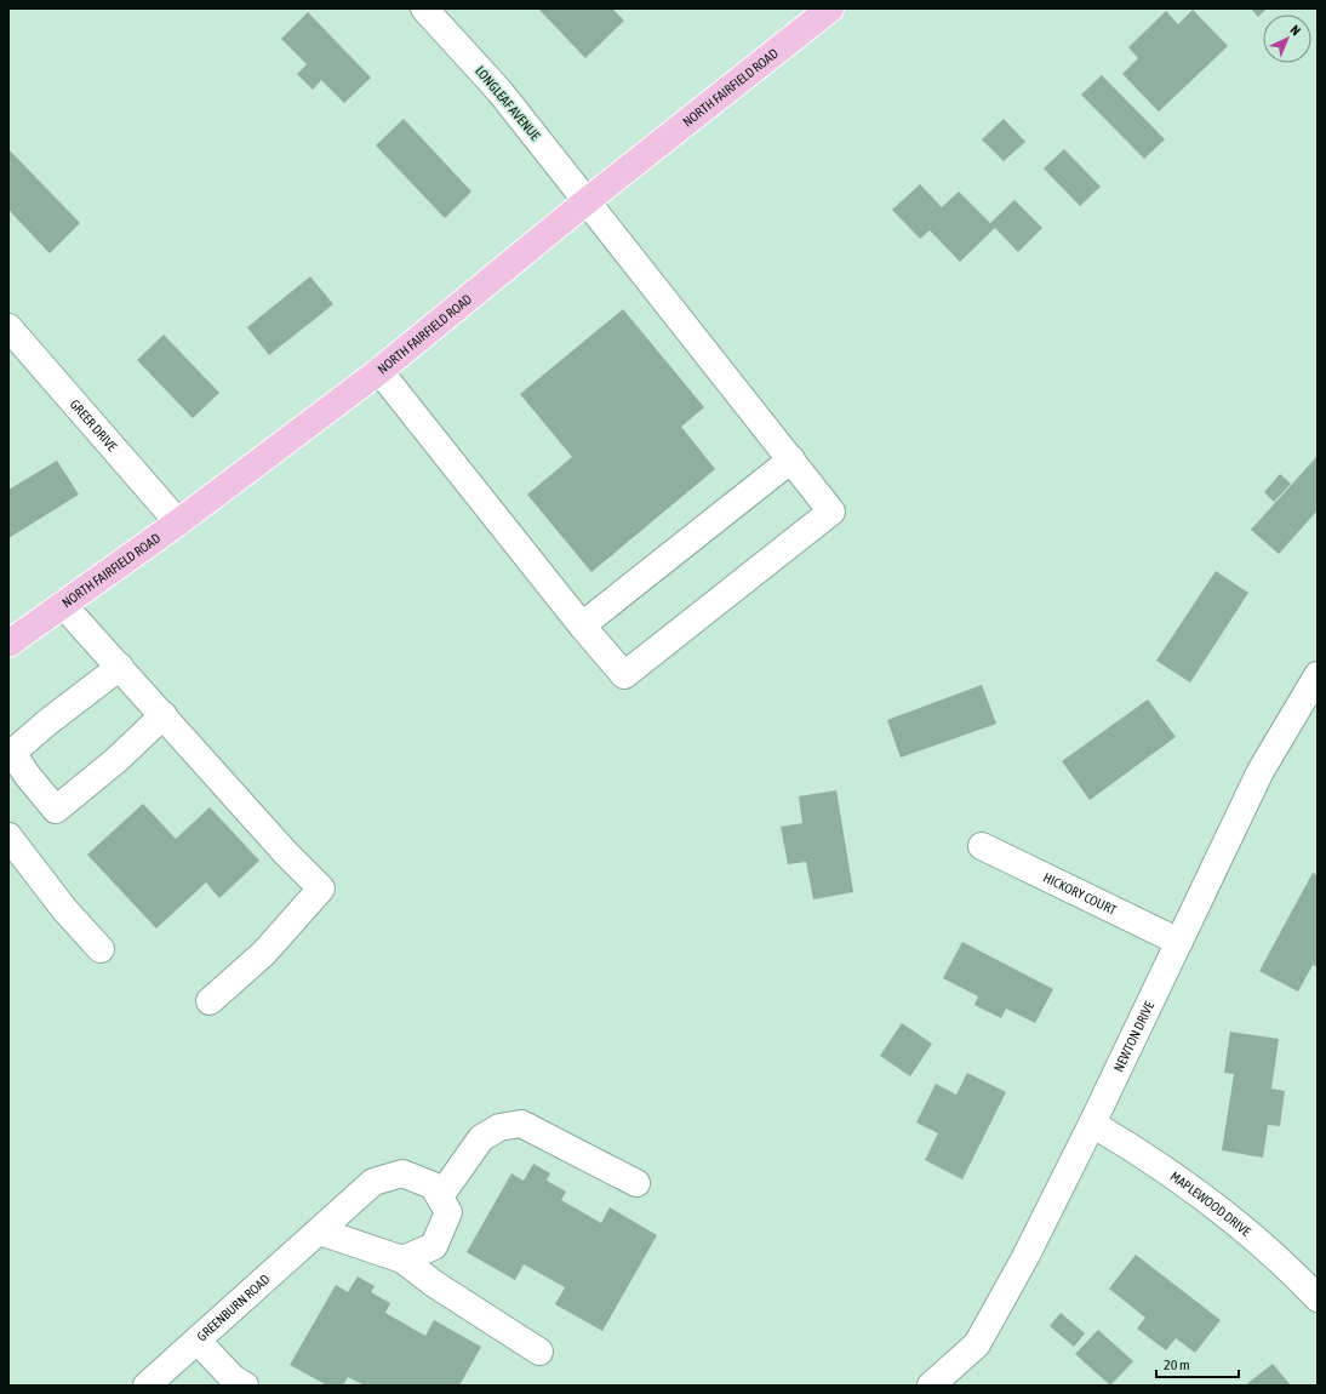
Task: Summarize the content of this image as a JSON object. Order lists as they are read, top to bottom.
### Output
{
  "streets": {
    "main road": ["NORTH FAIRFIELD ROAD"],
    "street": [
      "LONGLEAF AVENUE",
      "GREER DRIVE",
      "HICKORY COURT",
      "NEWTON DRIVE",
      "MAPLEWOOD DRIVE",
      "GREENBURN ROAD"
    ]
  },
  "crossings": [
    ["NORTH FAIRFIELD ROAD", "LONGLEAF AVENUE"],
    ["NORTH FAIRFIELD ROAD", "GREER DRIVE"],
    ["HICKORY COURT", "NEWTON DRIVE"],
    ["NEWTON DRIVE", "MAPLEWOOD DRIVE"]
  ],
  "scale_bar": "20 m",
  "north": "top right"
}
